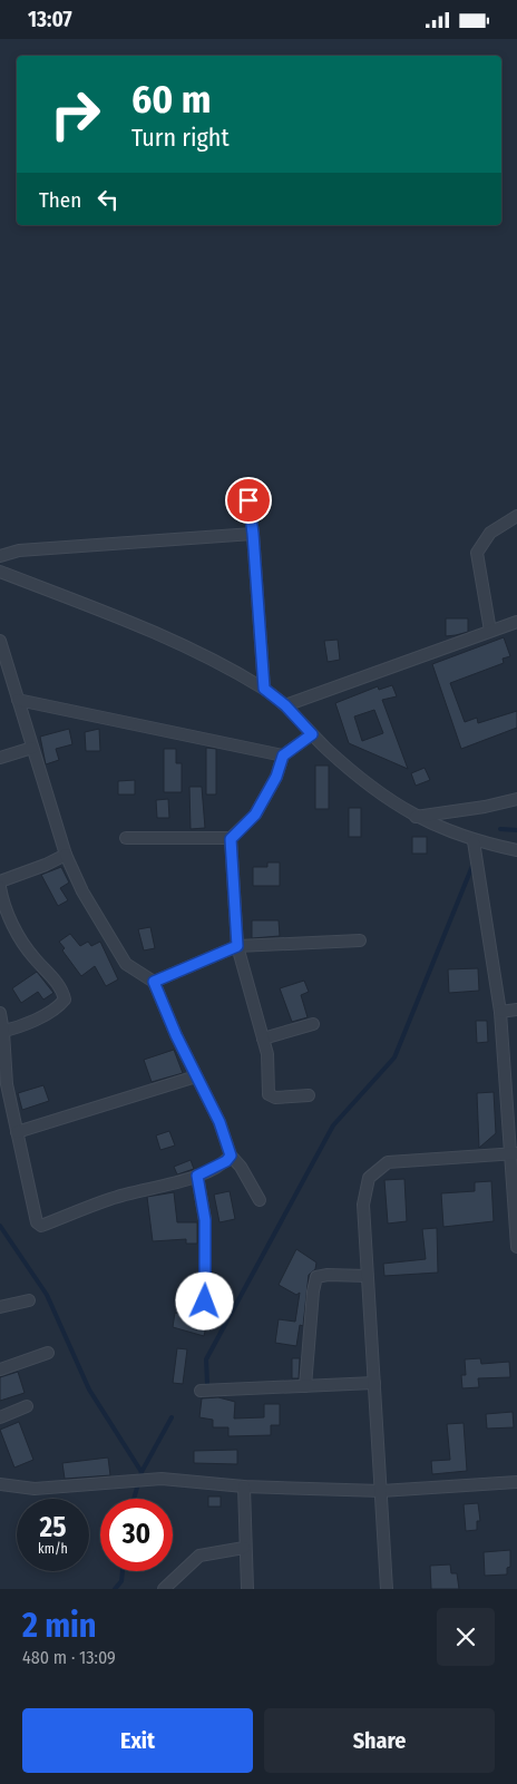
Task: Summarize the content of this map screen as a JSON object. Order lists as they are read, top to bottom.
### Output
{
  "page": {
    "status": "13:07",
    "turn": ["60 m", "Turn right"],
    "then": "Then",
    "speed": "25 km/h",
    "limit": "30",
    "heading": ["2 min", "480 m · 13:09"],
    "buttons": ["Exit", "Share"]
  }
}
